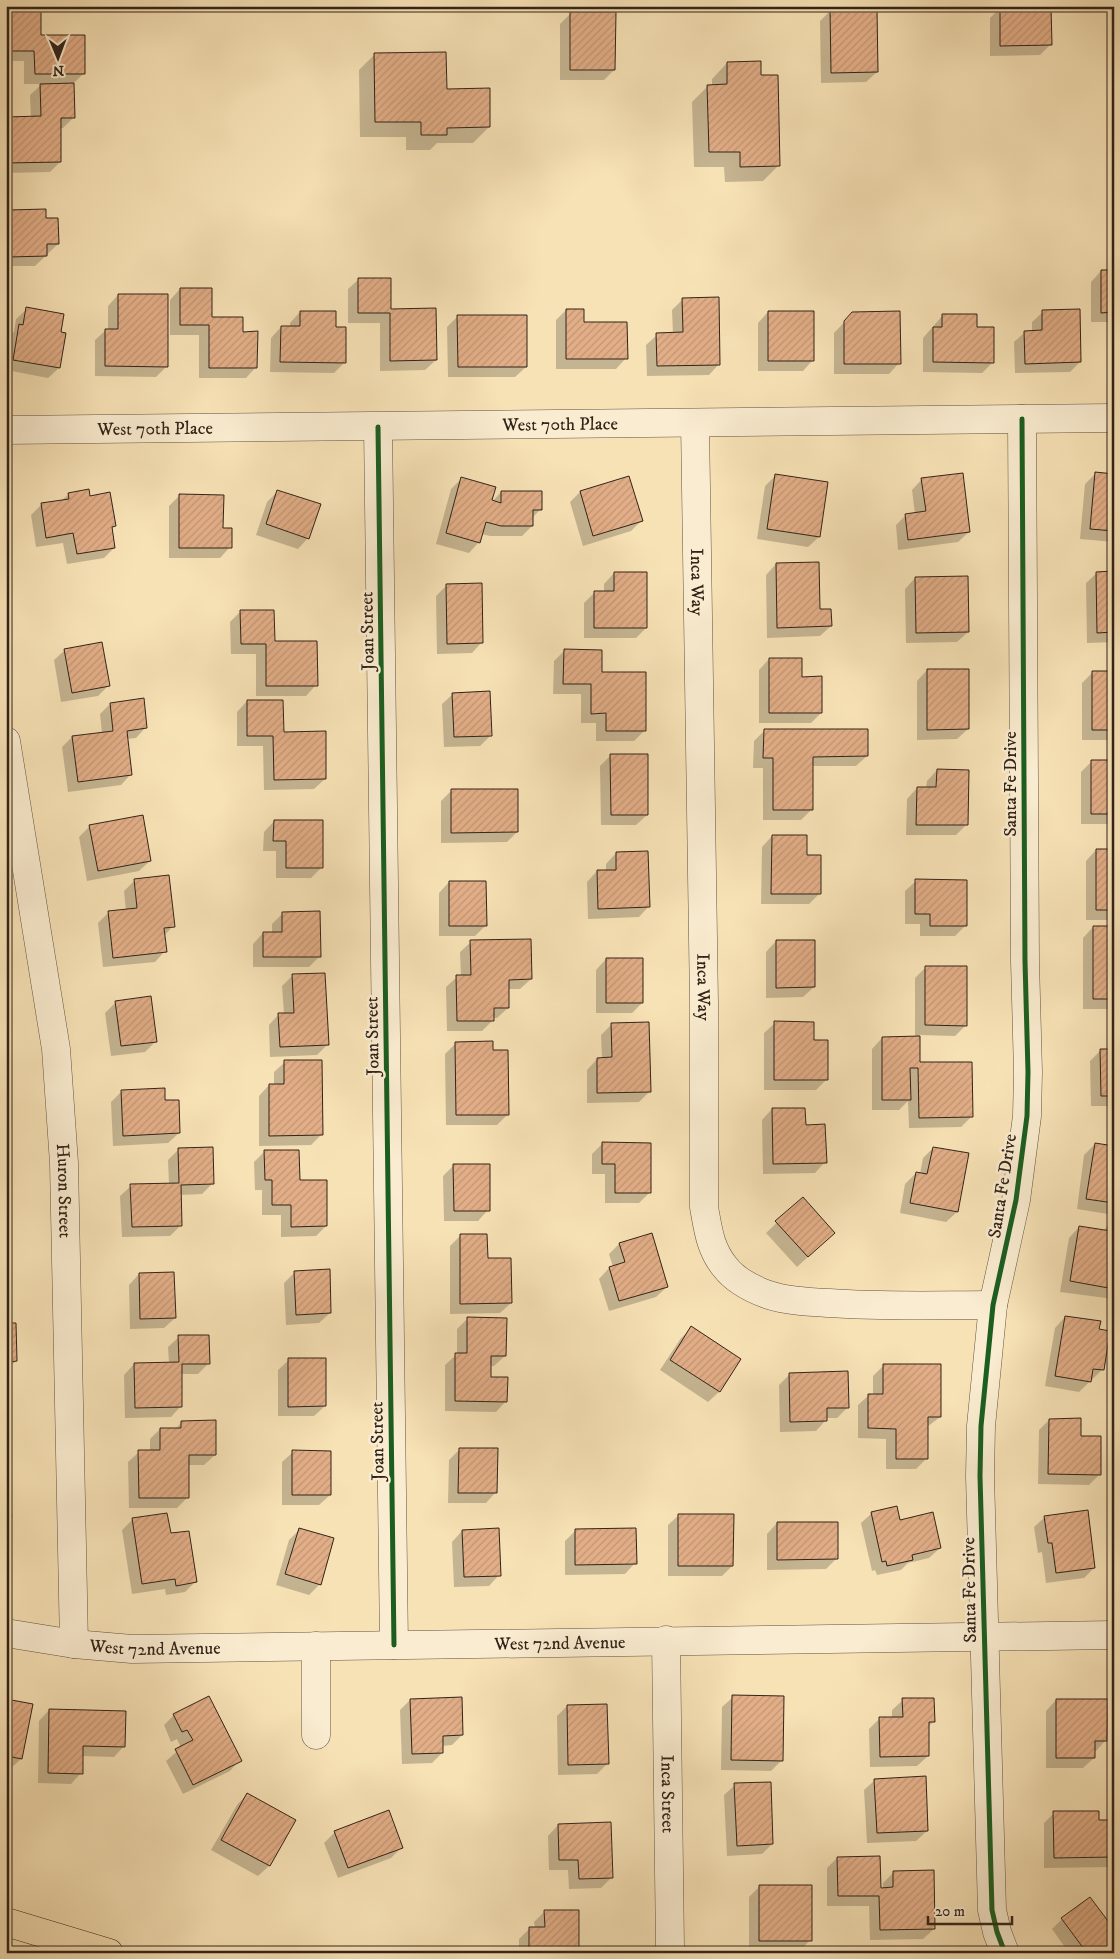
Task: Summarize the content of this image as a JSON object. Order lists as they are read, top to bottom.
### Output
{
  "streets": {
    "street": [
      "West 70th Place",
      "Inca Way",
      "Joan Street",
      "Santa Fe Drive",
      "Huron Street",
      "West 72nd Avenue",
      "Inca Street"
    ]
  },
  "crossings": [
    ["West 70th Place", "Inca Way"],
    ["West 70th Place", "Joan Street"],
    ["West 70th Place", "Santa Fe Drive"],
    ["Inca Way", "Santa Fe Drive"],
    ["Joan Street", "West 72nd Avenue"],
    ["Santa Fe Drive", "West 72nd Avenue"],
    ["Huron Street", "West 72nd Avenue"],
    ["West 72nd Avenue", "Inca Street"]
  ],
  "scale_bar": "20 m",
  "north": "bottom"
}
